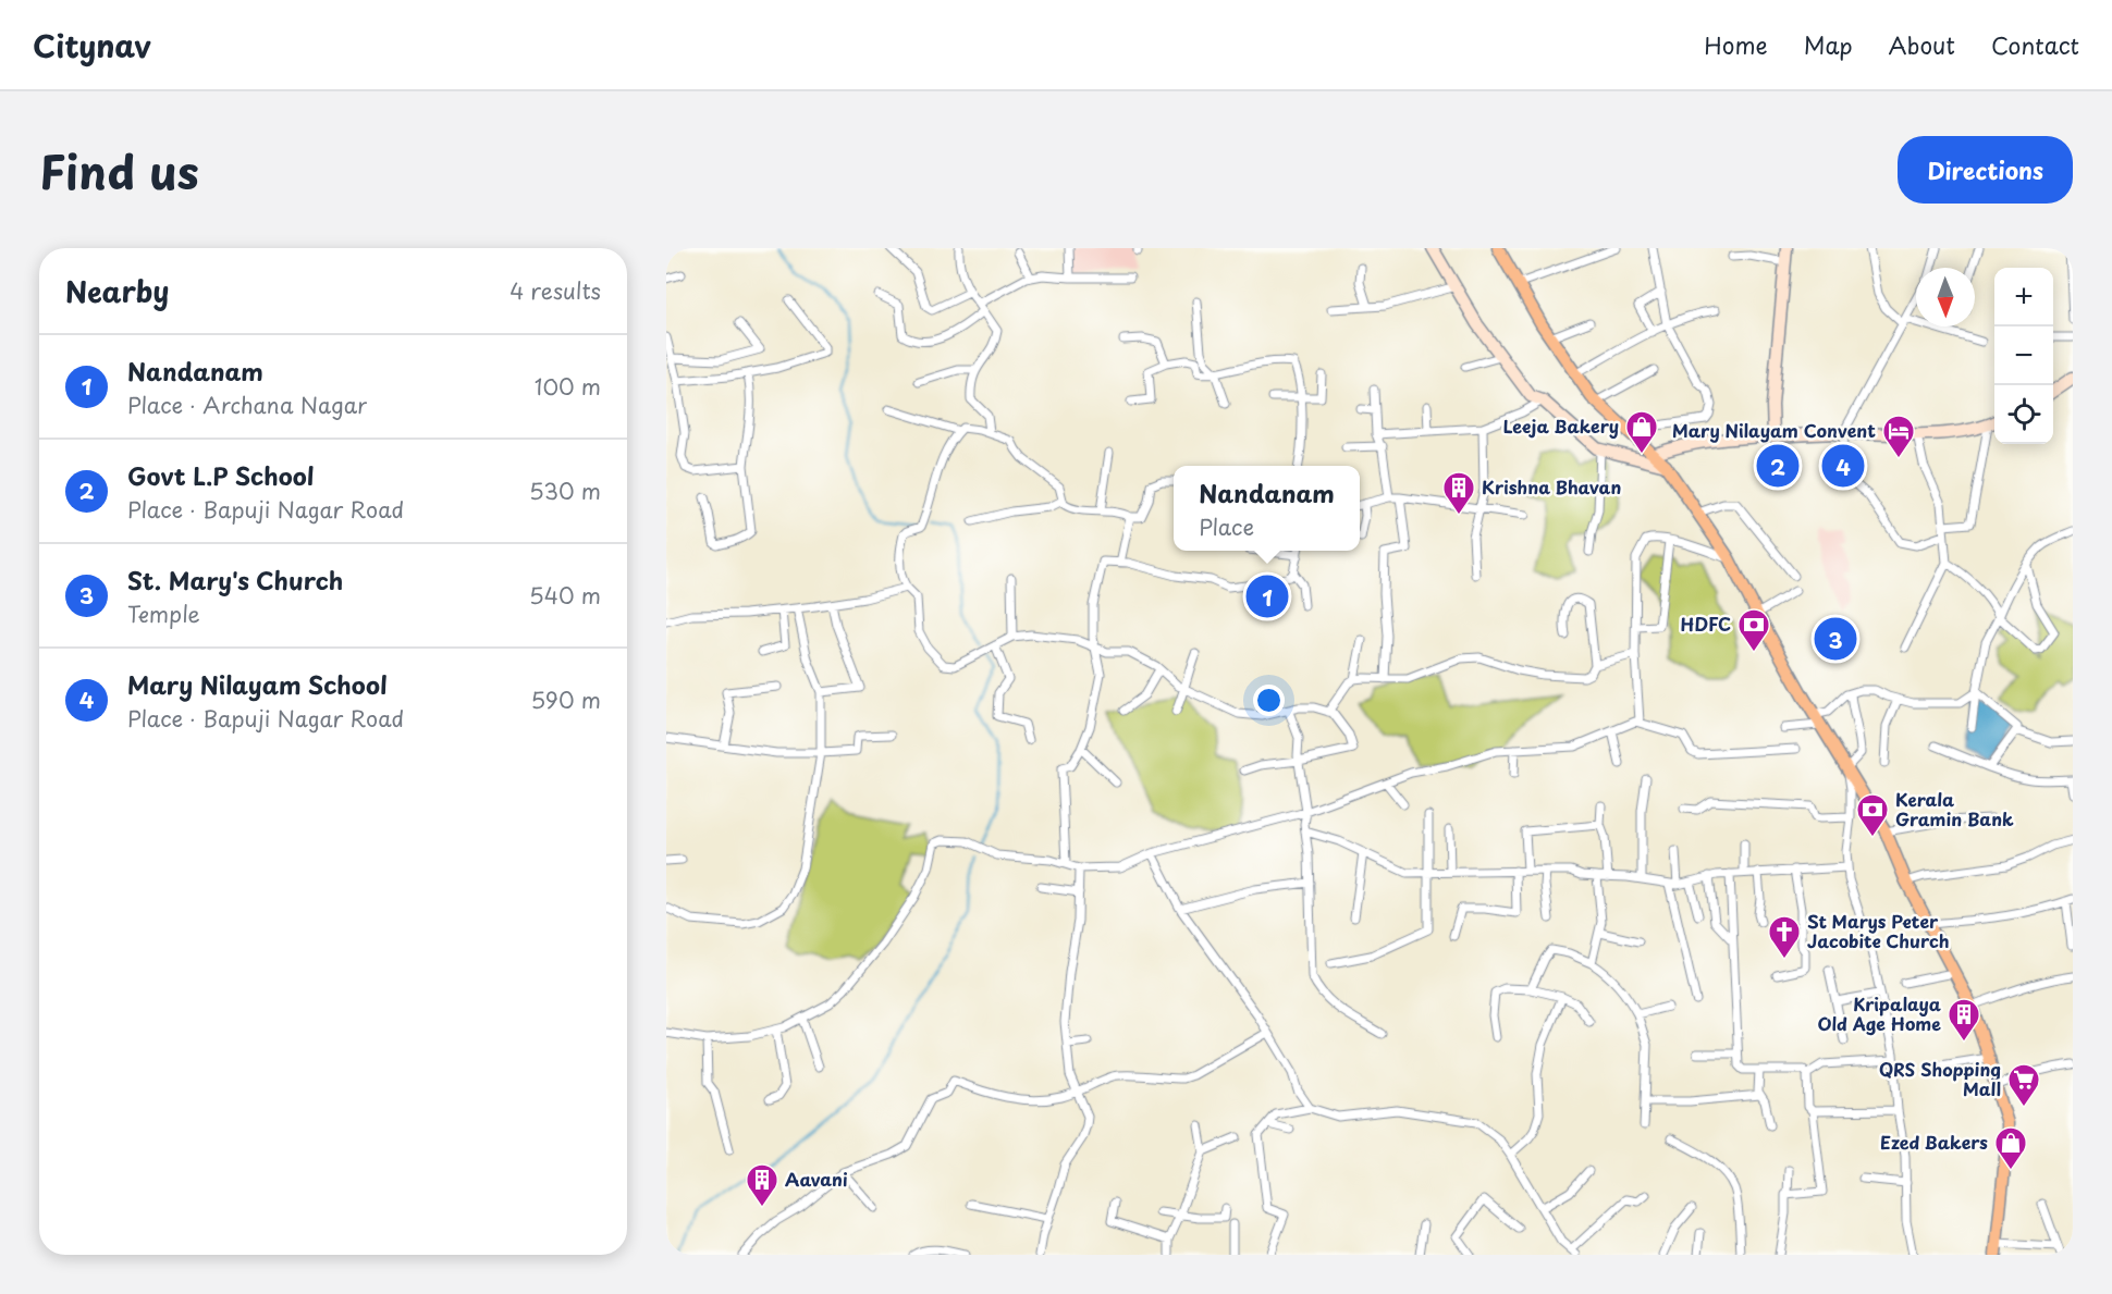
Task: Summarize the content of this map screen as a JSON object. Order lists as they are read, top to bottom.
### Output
{
  "places": {
    "shop": ["Leeja Bakery", "Ezed Bakers"],
    "hotel": ["Mary Nilayam Convent"],
    "building": ["Krishna Bhavan", "Kripalaya Old Age Home", "Aavani"],
    "bank": ["HDFC", "Kerala Gramin Bank"],
    "church": ["St Marys Peter Jacobite Church"],
    "supermarket": ["QRS Shopping Mall"]
  },
  "north": "bottom",
  "page": {
    "header": "Citynav",
    "nav": [
      "Home",
      "Map",
      "About",
      "Contact"
    ],
    "title": "Find us",
    "buttons": "Directions",
    "heading": ["Nearby", "4 results"],
    "map_buttons": ["+", "−"],
    "list": [
      {
        "mark": "1",
        "name": "Nandanam",
        "note": "Place · Archana Nagar",
        "value": "100 m"
      },
      {
        "mark": "2",
        "name": "Govt L.P School",
        "note": "Place · Bapuji Nagar Road",
        "value": "530 m"
      },
      {
        "mark": "3",
        "name": "St. Mary's Church",
        "note": "Temple",
        "value": "540 m"
      },
      {
        "mark": "4",
        "name": "Mary Nilayam School",
        "note": "Place · Bapuji Nagar Road",
        "value": "590 m"
      }
    ],
    "pins": [
      "2",
      "4",
      "1",
      "3"
    ],
    "popup": ["Nandanam", "Place"]
  }
}
